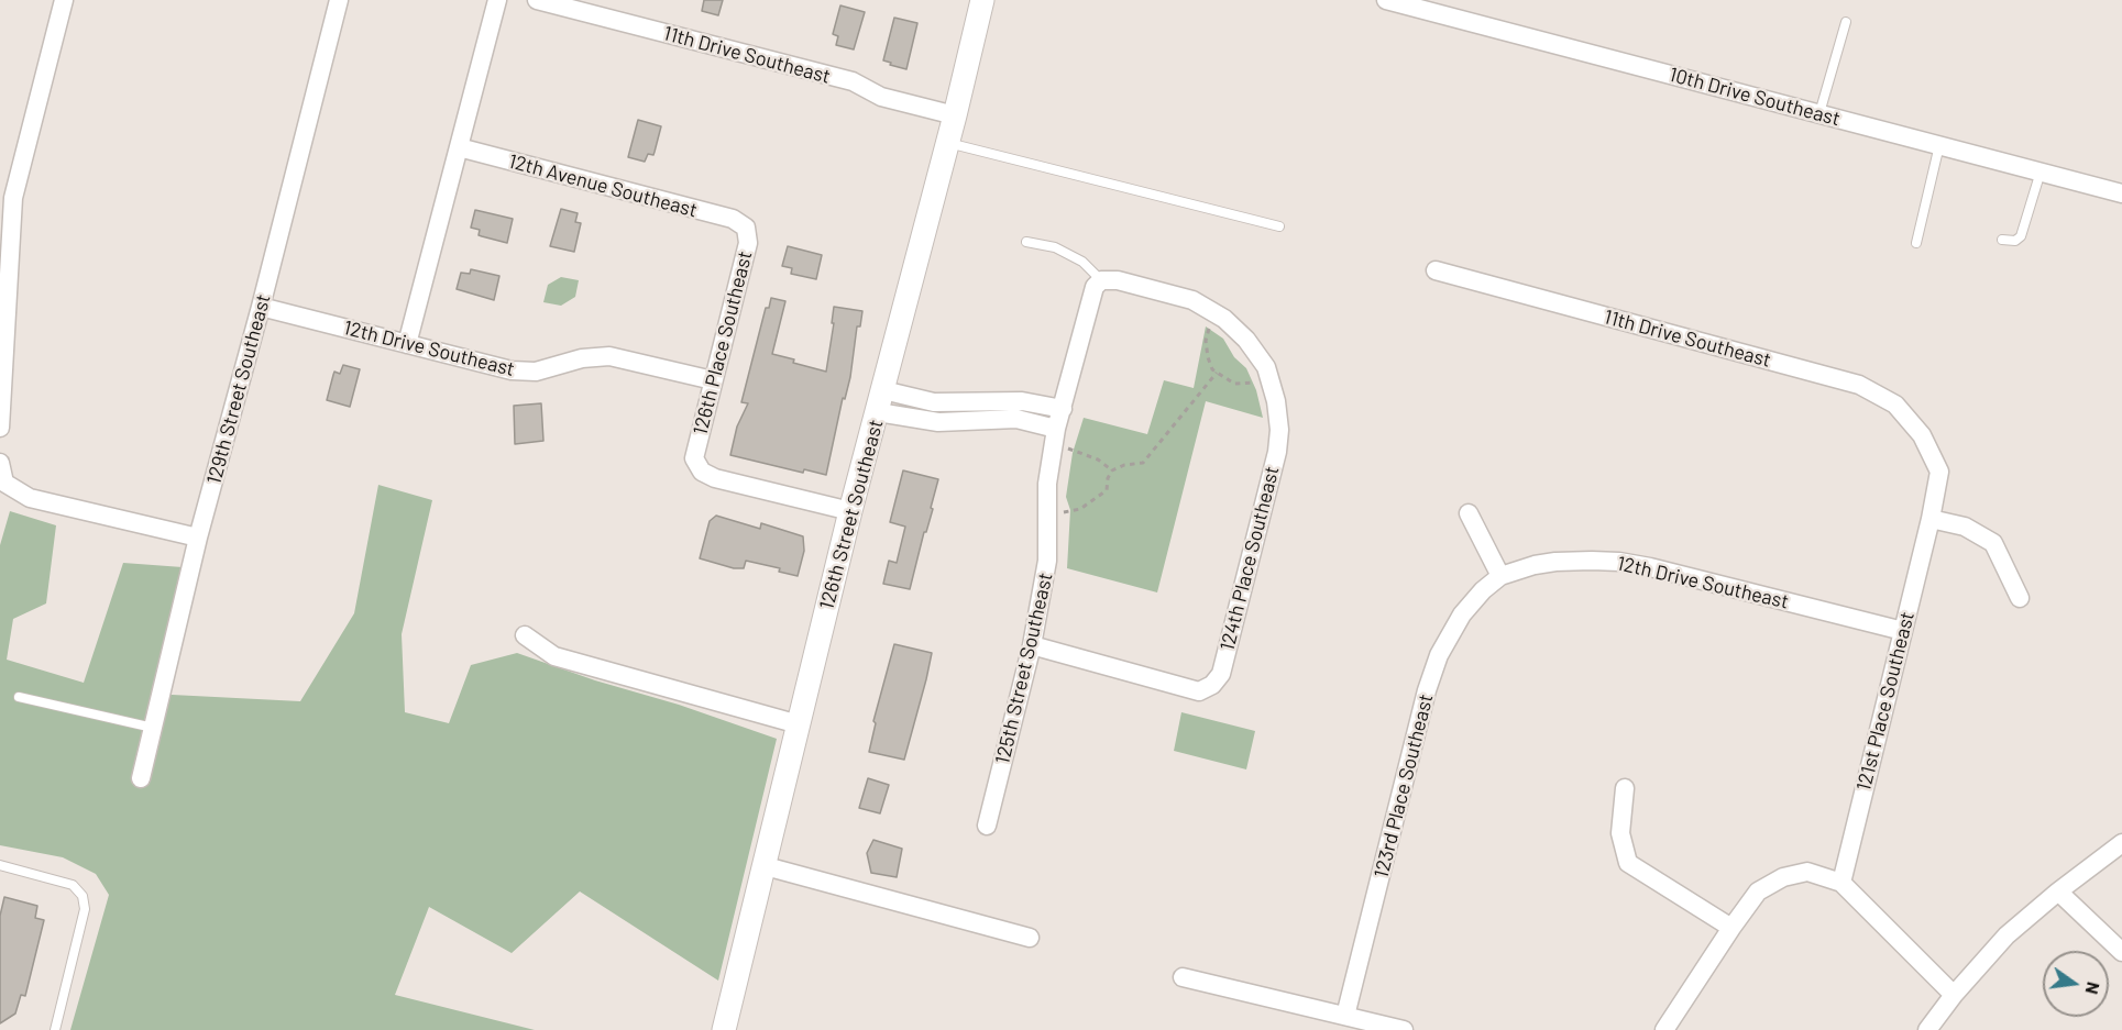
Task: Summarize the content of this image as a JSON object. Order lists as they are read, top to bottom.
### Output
{
  "streets": {
    "street": [
      "11th Drive Southeast",
      "10th Drive Southeast",
      "12th Avenue Southeast",
      "126th Place Southeast",
      "12th Drive Southeast",
      "129th Street Southeast",
      "126th Street Southeast",
      "124th Place Southeast",
      "125th Street Southeast",
      "121st Place Southeast",
      "123rd Place Southeast"
    ]
  },
  "crossings": [
    ["11th Drive Southeast", "126th Street Southeast"],
    ["11th Drive Southeast", "121st Place Southeast"],
    ["12th Avenue Southeast", "126th Place Southeast"],
    ["126th Place Southeast", "12th Drive Southeast"],
    ["126th Place Southeast", "126th Street Southeast"],
    ["12th Drive Southeast", "129th Street Southeast"],
    ["12th Drive Southeast", "121st Place Southeast"],
    ["12th Drive Southeast", "123rd Place Southeast"],
    ["124th Place Southeast", "125th Street Southeast"]
  ],
  "north": "right"
}
